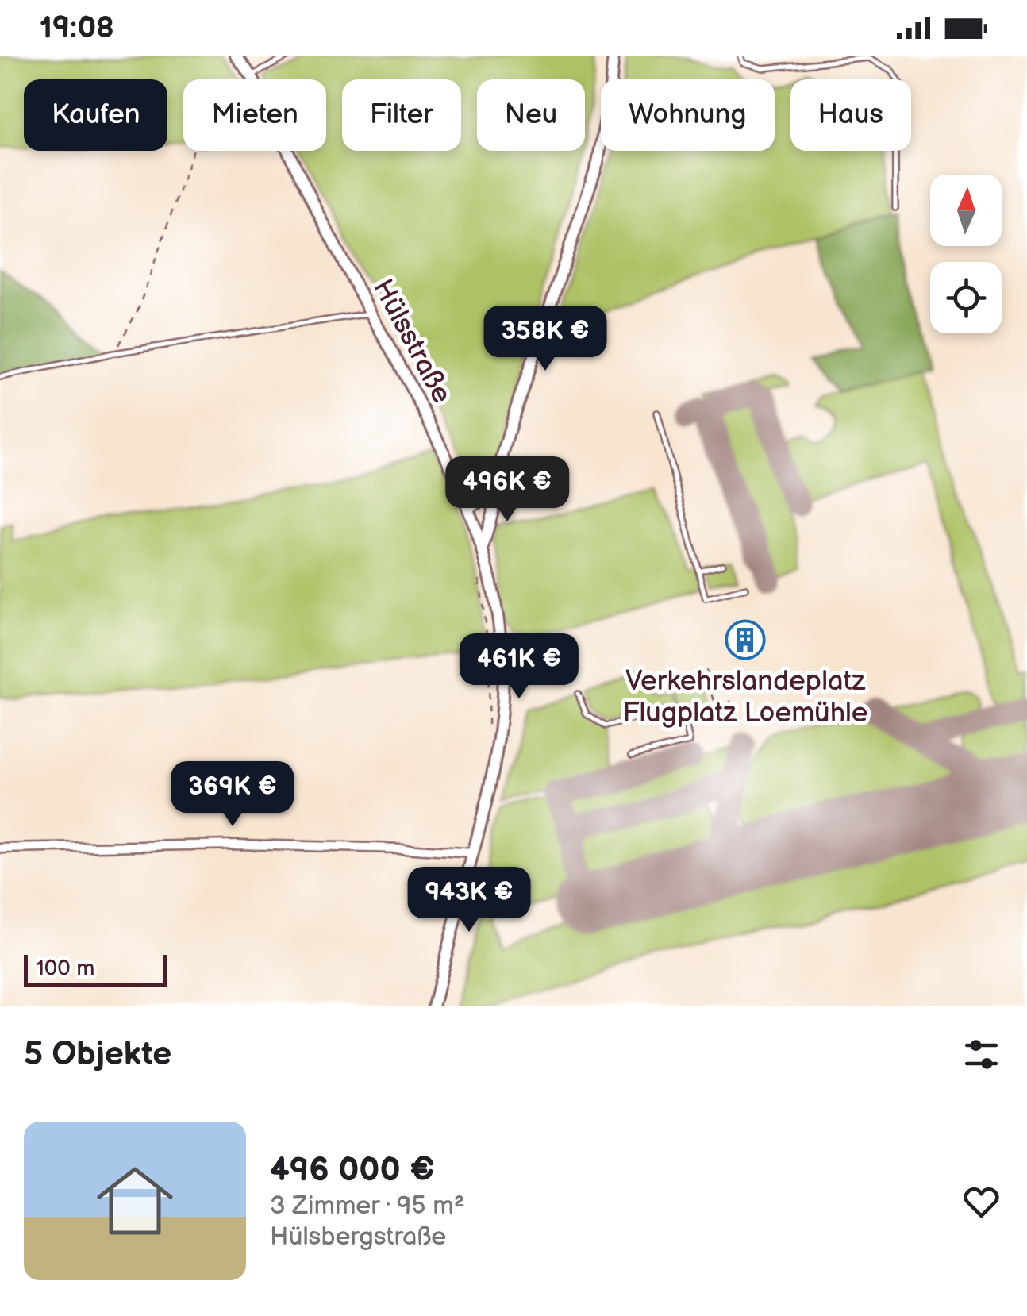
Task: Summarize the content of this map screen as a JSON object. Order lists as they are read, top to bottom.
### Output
{
  "streets": {
    "street": ["Hülsstraße"]
  },
  "places": {
    "building": ["Verkehrslandeplatz Flugplatz Loemühle"]
  },
  "scale_bar": "100 m",
  "north": "top",
  "page": {
    "status": "19:08",
    "chip": [
      "Kaufen",
      "Mieten",
      "Filter",
      "Neu",
      "Wohnung",
      "Haus"
    ],
    "price": [
      "358K €",
      "496K €",
      "461K €",
      "369K €",
      "943K €"
    ],
    "scale": "100 m",
    "heading": "5 Objekte",
    "list": [
      {
        "name": "496 000 €",
        "note": "3 Zimmer · 95 m² · Hülsbergstraße"
      }
    ]
  }
}
